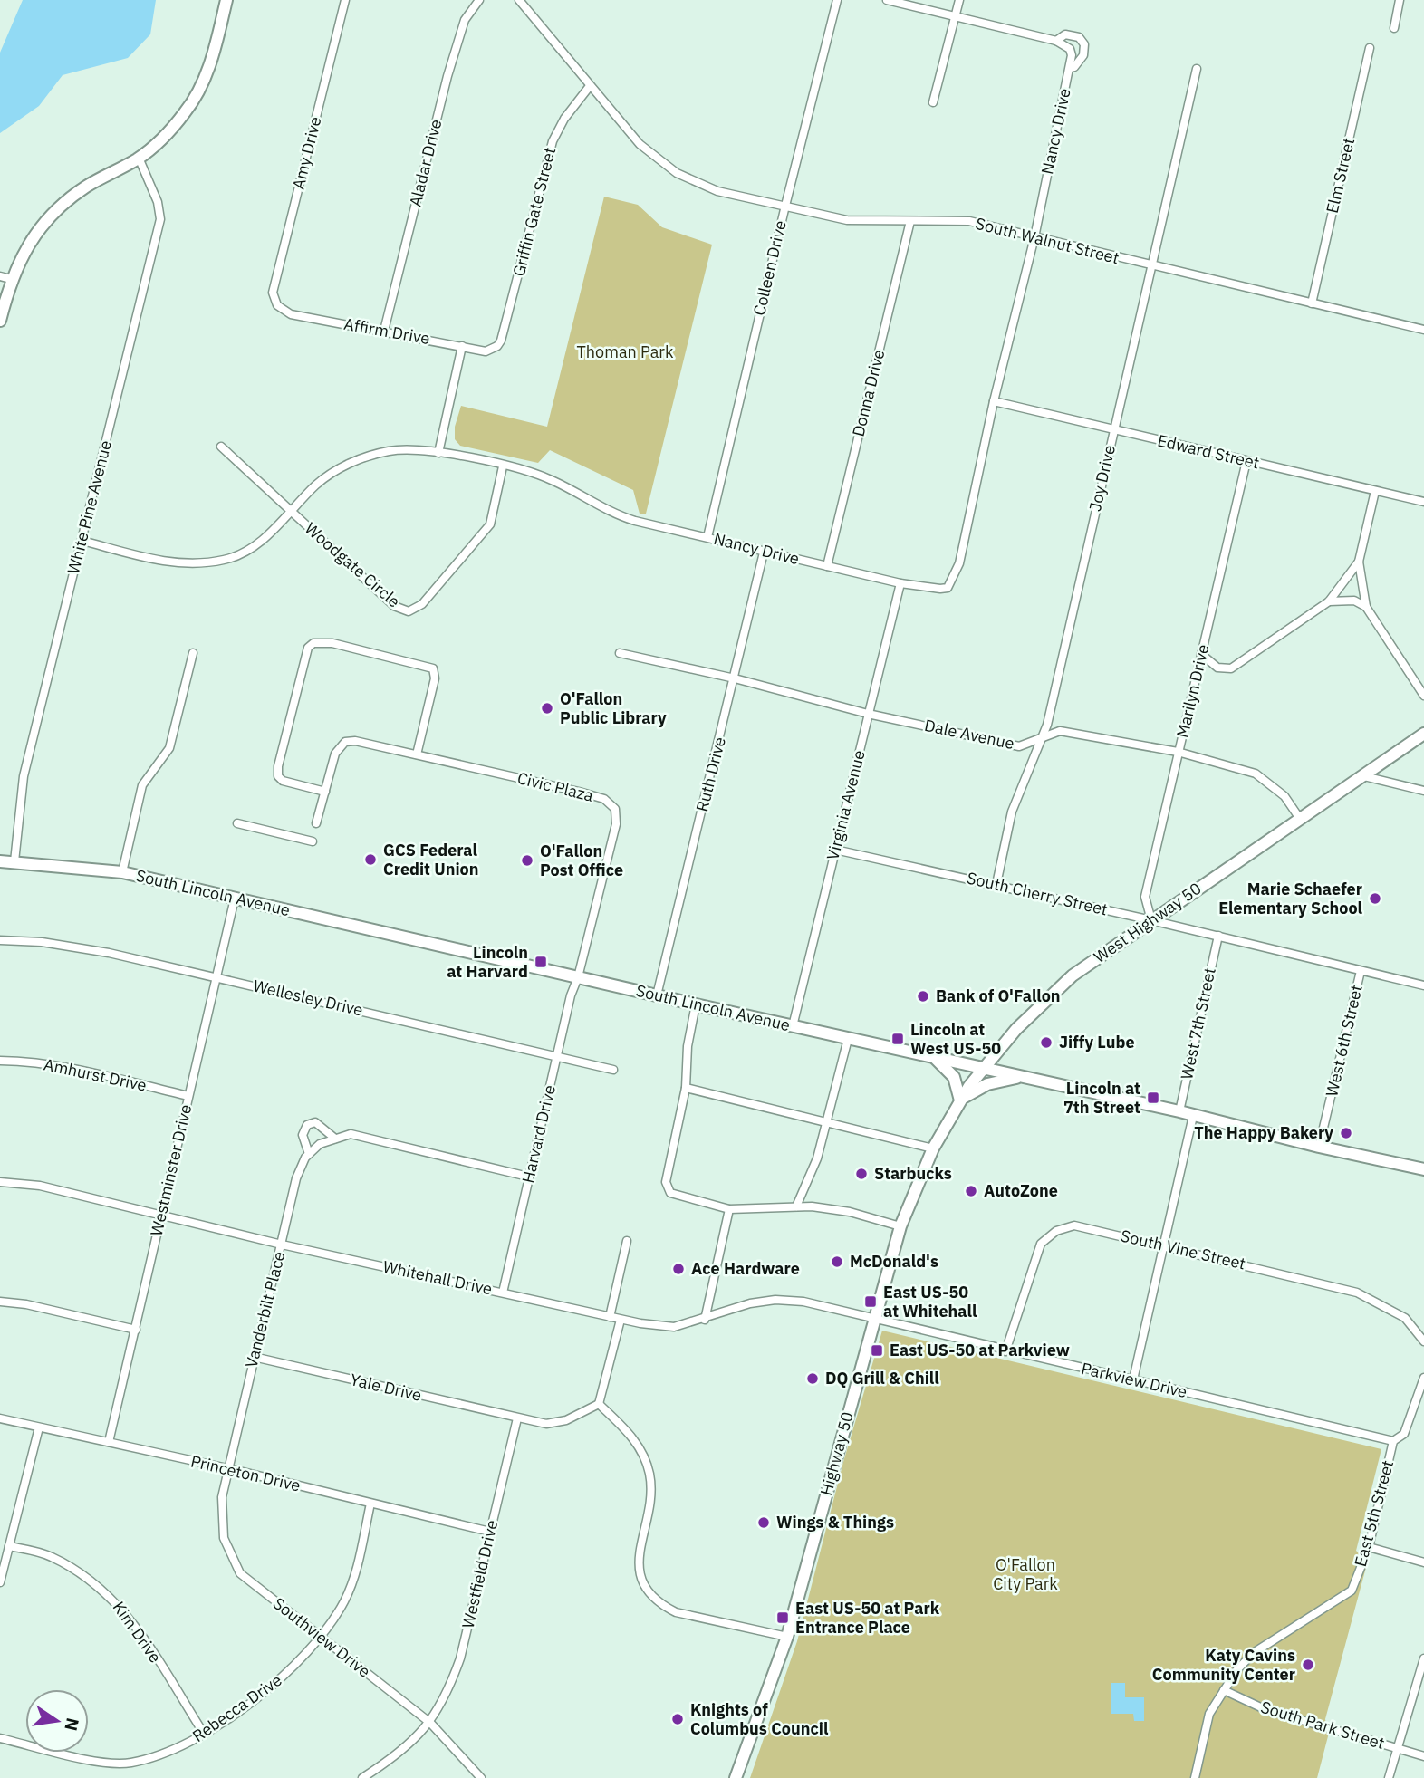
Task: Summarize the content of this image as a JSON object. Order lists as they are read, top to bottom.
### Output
{
  "streets": {
    "main road": ["South Lincoln Avenue", "West Highway 50", "Highway 50"],
    "street": [
      "Nancy Drive",
      "Amy Drive",
      "Aladar Drive",
      "Elm Street",
      "Griffin Gate Street",
      "South Walnut Street",
      "Colleen Drive",
      "Affirm Drive",
      "Donna Drive",
      "Edward Street",
      "Joy Drive",
      "White Pine Avenue",
      "Woodgate Circle",
      "Marilyn Drive",
      "Dale Avenue",
      "Ruth Drive",
      "Civic Plaza",
      "Virginia Avenue",
      "South Cherry Street",
      "Wellesley Drive",
      "West 7th Street",
      "West 6th Street",
      "Amhurst Drive",
      "Harvard Drive",
      "Westminster Drive",
      "South Vine Street",
      "Whitehall Drive",
      "Vanderbilt Place",
      "Parkview Drive",
      "Yale Drive",
      "Princeton Drive",
      "East 5th Street",
      "Westfield Drive",
      "Kim Drive",
      "Southview Drive",
      "Rebecca Drive",
      "South Park Street"
    ]
  },
  "crossings": [
    ["Nancy Drive", "South Walnut Street"],
    ["Nancy Drive", "Colleen Drive"],
    ["Nancy Drive", "Donna Drive"],
    ["Nancy Drive", "Edward Street"],
    ["Nancy Drive", "White Pine Avenue"],
    ["Nancy Drive", "Woodgate Circle"],
    ["Nancy Drive", "Ruth Drive"],
    ["Nancy Drive", "Virginia Avenue"],
    ["Amy Drive", "Affirm Drive"],
    ["Aladar Drive", "Affirm Drive"],
    ["Elm Street", "South Walnut Street"],
    ["Griffin Gate Street", "South Walnut Street"],
    ["Griffin Gate Street", "Affirm Drive"],
    ["South Walnut Street", "Colleen Drive"],
    ["South Walnut Street", "Donna Drive"],
    ["South Walnut Street", "Joy Drive"],
    ["Edward Street", "Joy Drive"],
    ["Edward Street", "Marilyn Drive"],
    ["Joy Drive", "Dale Avenue"],
    ["Joy Drive", "South Cherry Street"],
    ["White Pine Avenue", "South Lincoln Avenue"],
    ["Marilyn Drive", "Dale Avenue"],
    ["Marilyn Drive", "South Cherry Street"],
    ["Marilyn Drive", "West Highway 50"],
    ["Dale Avenue", "Ruth Drive"],
    ["Dale Avenue", "Virginia Avenue"],
    ["Dale Avenue", "West Highway 50"],
    ["Ruth Drive", "South Lincoln Avenue"],
    ["Civic Plaza", "South Lincoln Avenue"],
    ["Civic Plaza", "Harvard Drive"],
    ["Virginia Avenue", "South Lincoln Avenue"],
    ["Virginia Avenue", "South Cherry Street"],
    ["South Lincoln Avenue", "West Highway 50"],
    ["South Lincoln Avenue", "West 7th Street"],
    ["South Lincoln Avenue", "West 6th Street"],
    ["South Lincoln Avenue", "Harvard Drive"],
    ["South Lincoln Avenue", "Westminster Drive"],
    ["South Lincoln Avenue", "Highway 50"],
    ["South Cherry Street", "West Highway 50"],
    ["South Cherry Street", "West 7th Street"],
    ["South Cherry Street", "West 6th Street"],
    ["West Highway 50", "Highway 50"],
    ["Wellesley Drive", "Harvard Drive"],
    ["Wellesley Drive", "Westminster Drive"],
    ["Amhurst Drive", "Westminster Drive"],
    ["Harvard Drive", "Whitehall Drive"],
    ["Westminster Drive", "Whitehall Drive"],
    ["Westminster Drive", "Princeton Drive"],
    ["South Vine Street", "Parkview Drive"],
    ["Whitehall Drive", "Vanderbilt Place"],
    ["Whitehall Drive", "Parkview Drive"],
    ["Whitehall Drive", "Highway 50"],
    ["Vanderbilt Place", "Yale Drive"],
    ["Vanderbilt Place", "Princeton Drive"],
    ["Vanderbilt Place", "Southview Drive"],
    ["Parkview Drive", "Highway 50"],
    ["Parkview Drive", "East 5th Street"],
    ["Yale Drive", "Westfield Drive"],
    ["Princeton Drive", "Westfield Drive"],
    ["Princeton Drive", "Southview Drive"],
    ["Princeton Drive", "Rebecca Drive"],
    ["East 5th Street", "South Park Street"],
    ["Westfield Drive", "Southview Drive"],
    ["Kim Drive", "Rebecca Drive"],
    ["Southview Drive", "Rebecca Drive"]
  ],
  "parks": ["Thoman Park", "O'Fallon City Park"],
  "places": {
    "other": [
      "O'Fallon Public Library",
      "GCS Federal Credit Union",
      "O'Fallon Post Office",
      "Marie Schaefer Elementary School",
      "Bank of O'Fallon",
      "Jiffy Lube",
      "The Happy Bakery",
      "Starbucks",
      "AutoZone",
      "McDonald's",
      "Ace Hardware",
      "DQ Grill & Chill",
      "Wings & Things",
      "Katy Cavins Community Center",
      "Knights of Columbus Council"
    ],
    "transit": [
      "Lincoln at Harvard",
      "Lincoln at West US-50",
      "Lincoln at 7th Street",
      "East US-50 at Whitehall",
      "East US-50 at Parkview",
      "East US-50 at Park Entrance Place"
    ]
  },
  "north": "right"
}
